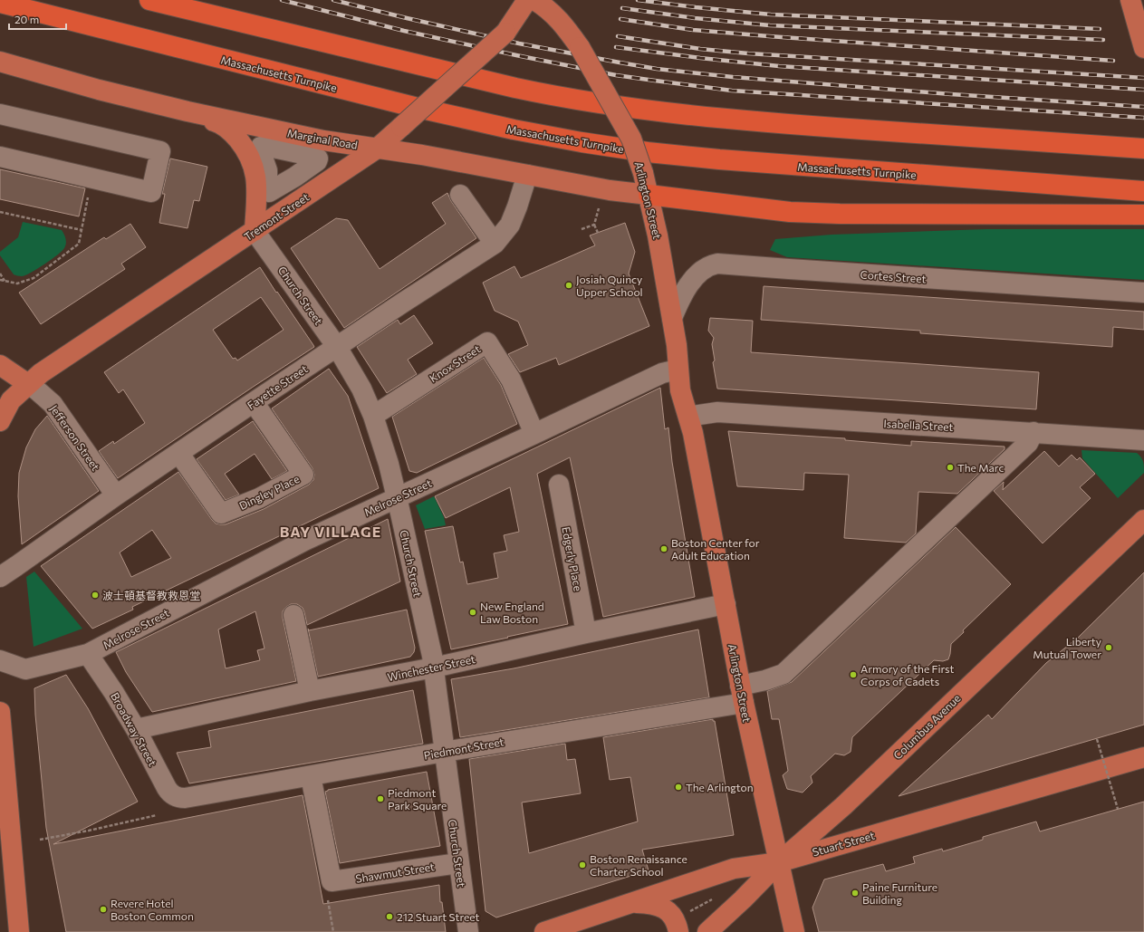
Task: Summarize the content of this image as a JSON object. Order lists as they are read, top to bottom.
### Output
{
  "streets": {
    "highway": ["Massachusetts Turnpike"],
    "main road": [
      "Marginal Road",
      "Arlington Street",
      "Tremont Street",
      "Columbus Avenue",
      "Stuart Street"
    ],
    "street": [
      "Cortes Street",
      "Church Street",
      "Knox Street",
      "Fayette Street",
      "Isabella Street",
      "Jefferson Street",
      "Dingley Place",
      "Melrose Street",
      "Edgerly Place",
      "Winchester Street",
      "Broadway Street",
      "Piedmont Street",
      "Shawmut Street"
    ]
  },
  "crossings": [
    ["Marginal Road", "Arlington Street"],
    ["Marginal Road", "Tremont Street"],
    ["Marginal Road", "Fayette Street"],
    ["Arlington Street", "Cortes Street"],
    ["Arlington Street", "Isabella Street"],
    ["Arlington Street", "Melrose Street"],
    ["Arlington Street", "Winchester Street"],
    ["Arlington Street", "Columbus Avenue"],
    ["Arlington Street", "Piedmont Street"],
    ["Arlington Street", "Stuart Street"],
    ["Tremont Street", "Church Street"],
    ["Tremont Street", "Jefferson Street"],
    ["Church Street", "Knox Street"],
    ["Church Street", "Fayette Street"],
    ["Church Street", "Melrose Street"],
    ["Church Street", "Winchester Street"],
    ["Church Street", "Piedmont Street"],
    ["Church Street", "Shawmut Street"],
    ["Knox Street", "Melrose Street"],
    ["Fayette Street", "Jefferson Street"],
    ["Fayette Street", "Dingley Place"],
    ["Isabella Street", "Piedmont Street"],
    ["Melrose Street", "Broadway Street"],
    ["Edgerly Place", "Winchester Street"],
    ["Winchester Street", "Broadway Street"],
    ["Columbus Avenue", "Stuart Street"],
    ["Broadway Street", "Piedmont Street"]
  ],
  "districts": ["BAY VILLAGE"],
  "places": [
    "Josiah Quincy Upper School",
    "The Marc",
    "Boston Center for Adult Education",
    "波士頓基督教救恩堂",
    "New England Law Boston",
    "Liberty Mutual Tower",
    "Armory of the First Corps of Cadets",
    "The Arlington",
    "Piedmont Park Square",
    "Boston Renaissance Charter School",
    "Paine Furniture Building",
    "Revere Hotel Boston Common",
    "212 Stuart Street"
  ],
  "scale_bar": "20 m"
}
